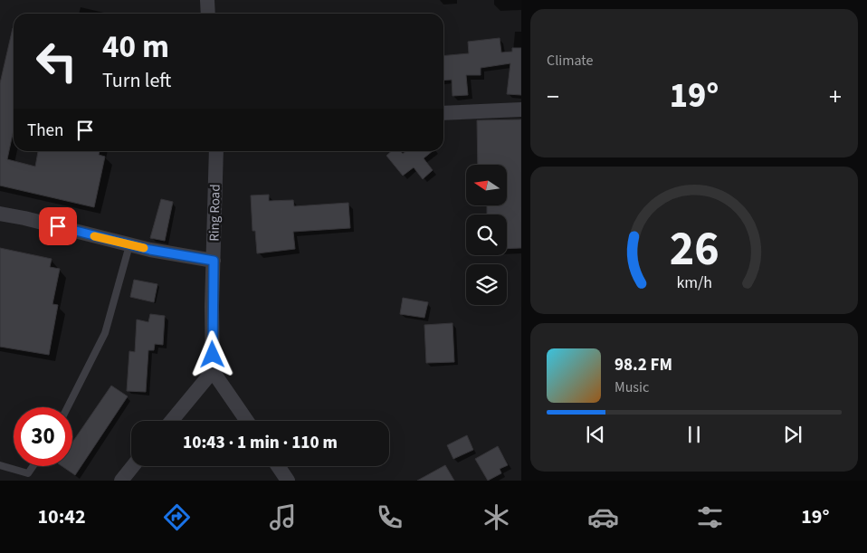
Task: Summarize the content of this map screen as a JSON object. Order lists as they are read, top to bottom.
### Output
{
  "streets": {
    "street": ["Ring Road"]
  },
  "north": "left",
  "page": {
    "tile": "Climate",
    "turn": ["40 m", "Turn left"],
    "heat": ["−", "19°", "+"],
    "then": "Then",
    "song": ["98.2 FM", "Music"],
    "limit": "30",
    "trip": "10:43 · 1 min · 110 m",
    "tabs": ["10:42", "19°"],
    "gauge": ["26", "km/h"]
  }
}
